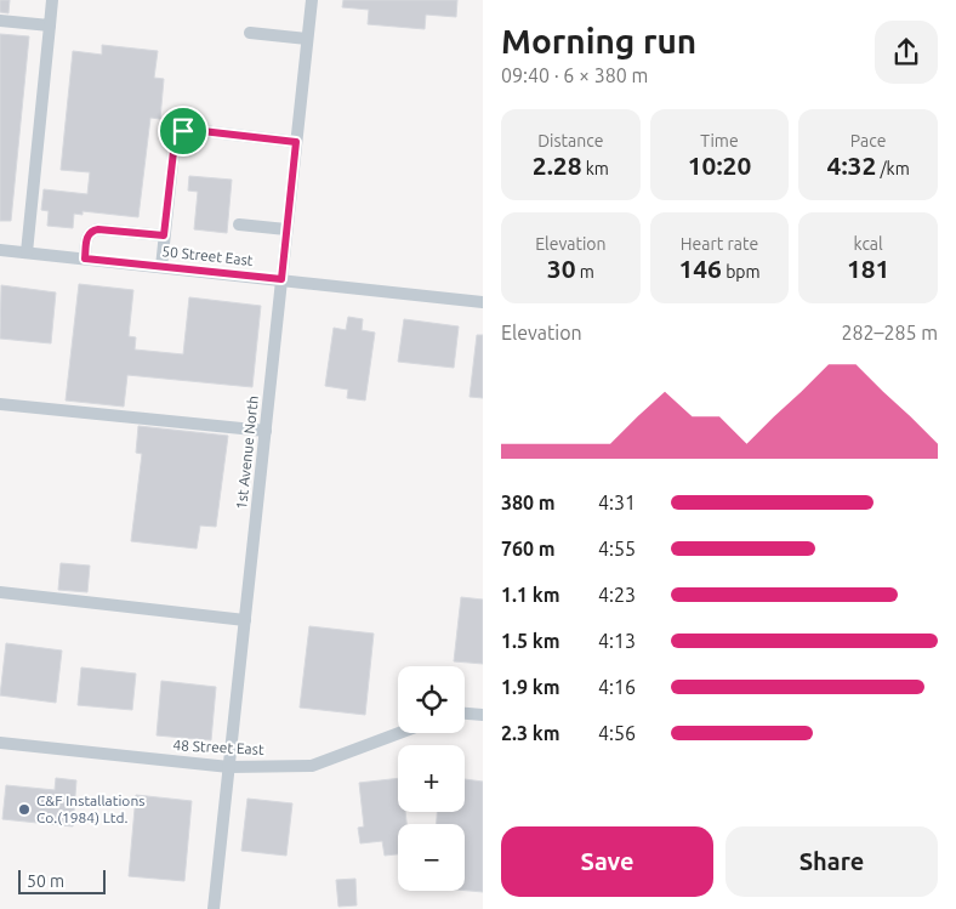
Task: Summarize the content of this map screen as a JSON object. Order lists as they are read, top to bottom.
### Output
{
  "streets": {
    "street": ["50 Street East", "1st Avenue North", "48 Street East"]
  },
  "crossings": [
    ["50 Street East", "1st Avenue North"],
    ["1st Avenue North", "48 Street East"]
  ],
  "places": ["C&F Installations Co.(1984) Ltd."],
  "scale_bar": "50 m",
  "page": {
    "heading": ["Morning run", "09:40 · 6 × 380 m"],
    "stats": [
      ["Distance", "2.28 km"],
      ["Time", "10:20"],
      ["Pace", "4:32 /km"],
      ["Elevation", "30 m"],
      ["Heart rate", "146 bpm"],
      ["kcal", "181"]
    ],
    "chart": ["Elevation", "282–285 m"],
    "list": [
      {
        "name": "380 m",
        "note": "4:31"
      },
      {
        "name": "760 m",
        "note": "4:55"
      },
      {
        "name": "1.1 km",
        "note": "4:23"
      },
      {
        "name": "1.5 km",
        "note": "4:13"
      },
      {
        "name": "1.9 km",
        "note": "4:16"
      },
      {
        "name": "2.3 km",
        "note": "4:56"
      }
    ],
    "map_buttons": ["+", "−"],
    "buttons": ["Save", "Share"],
    "scale": "50 m"
  }
}
